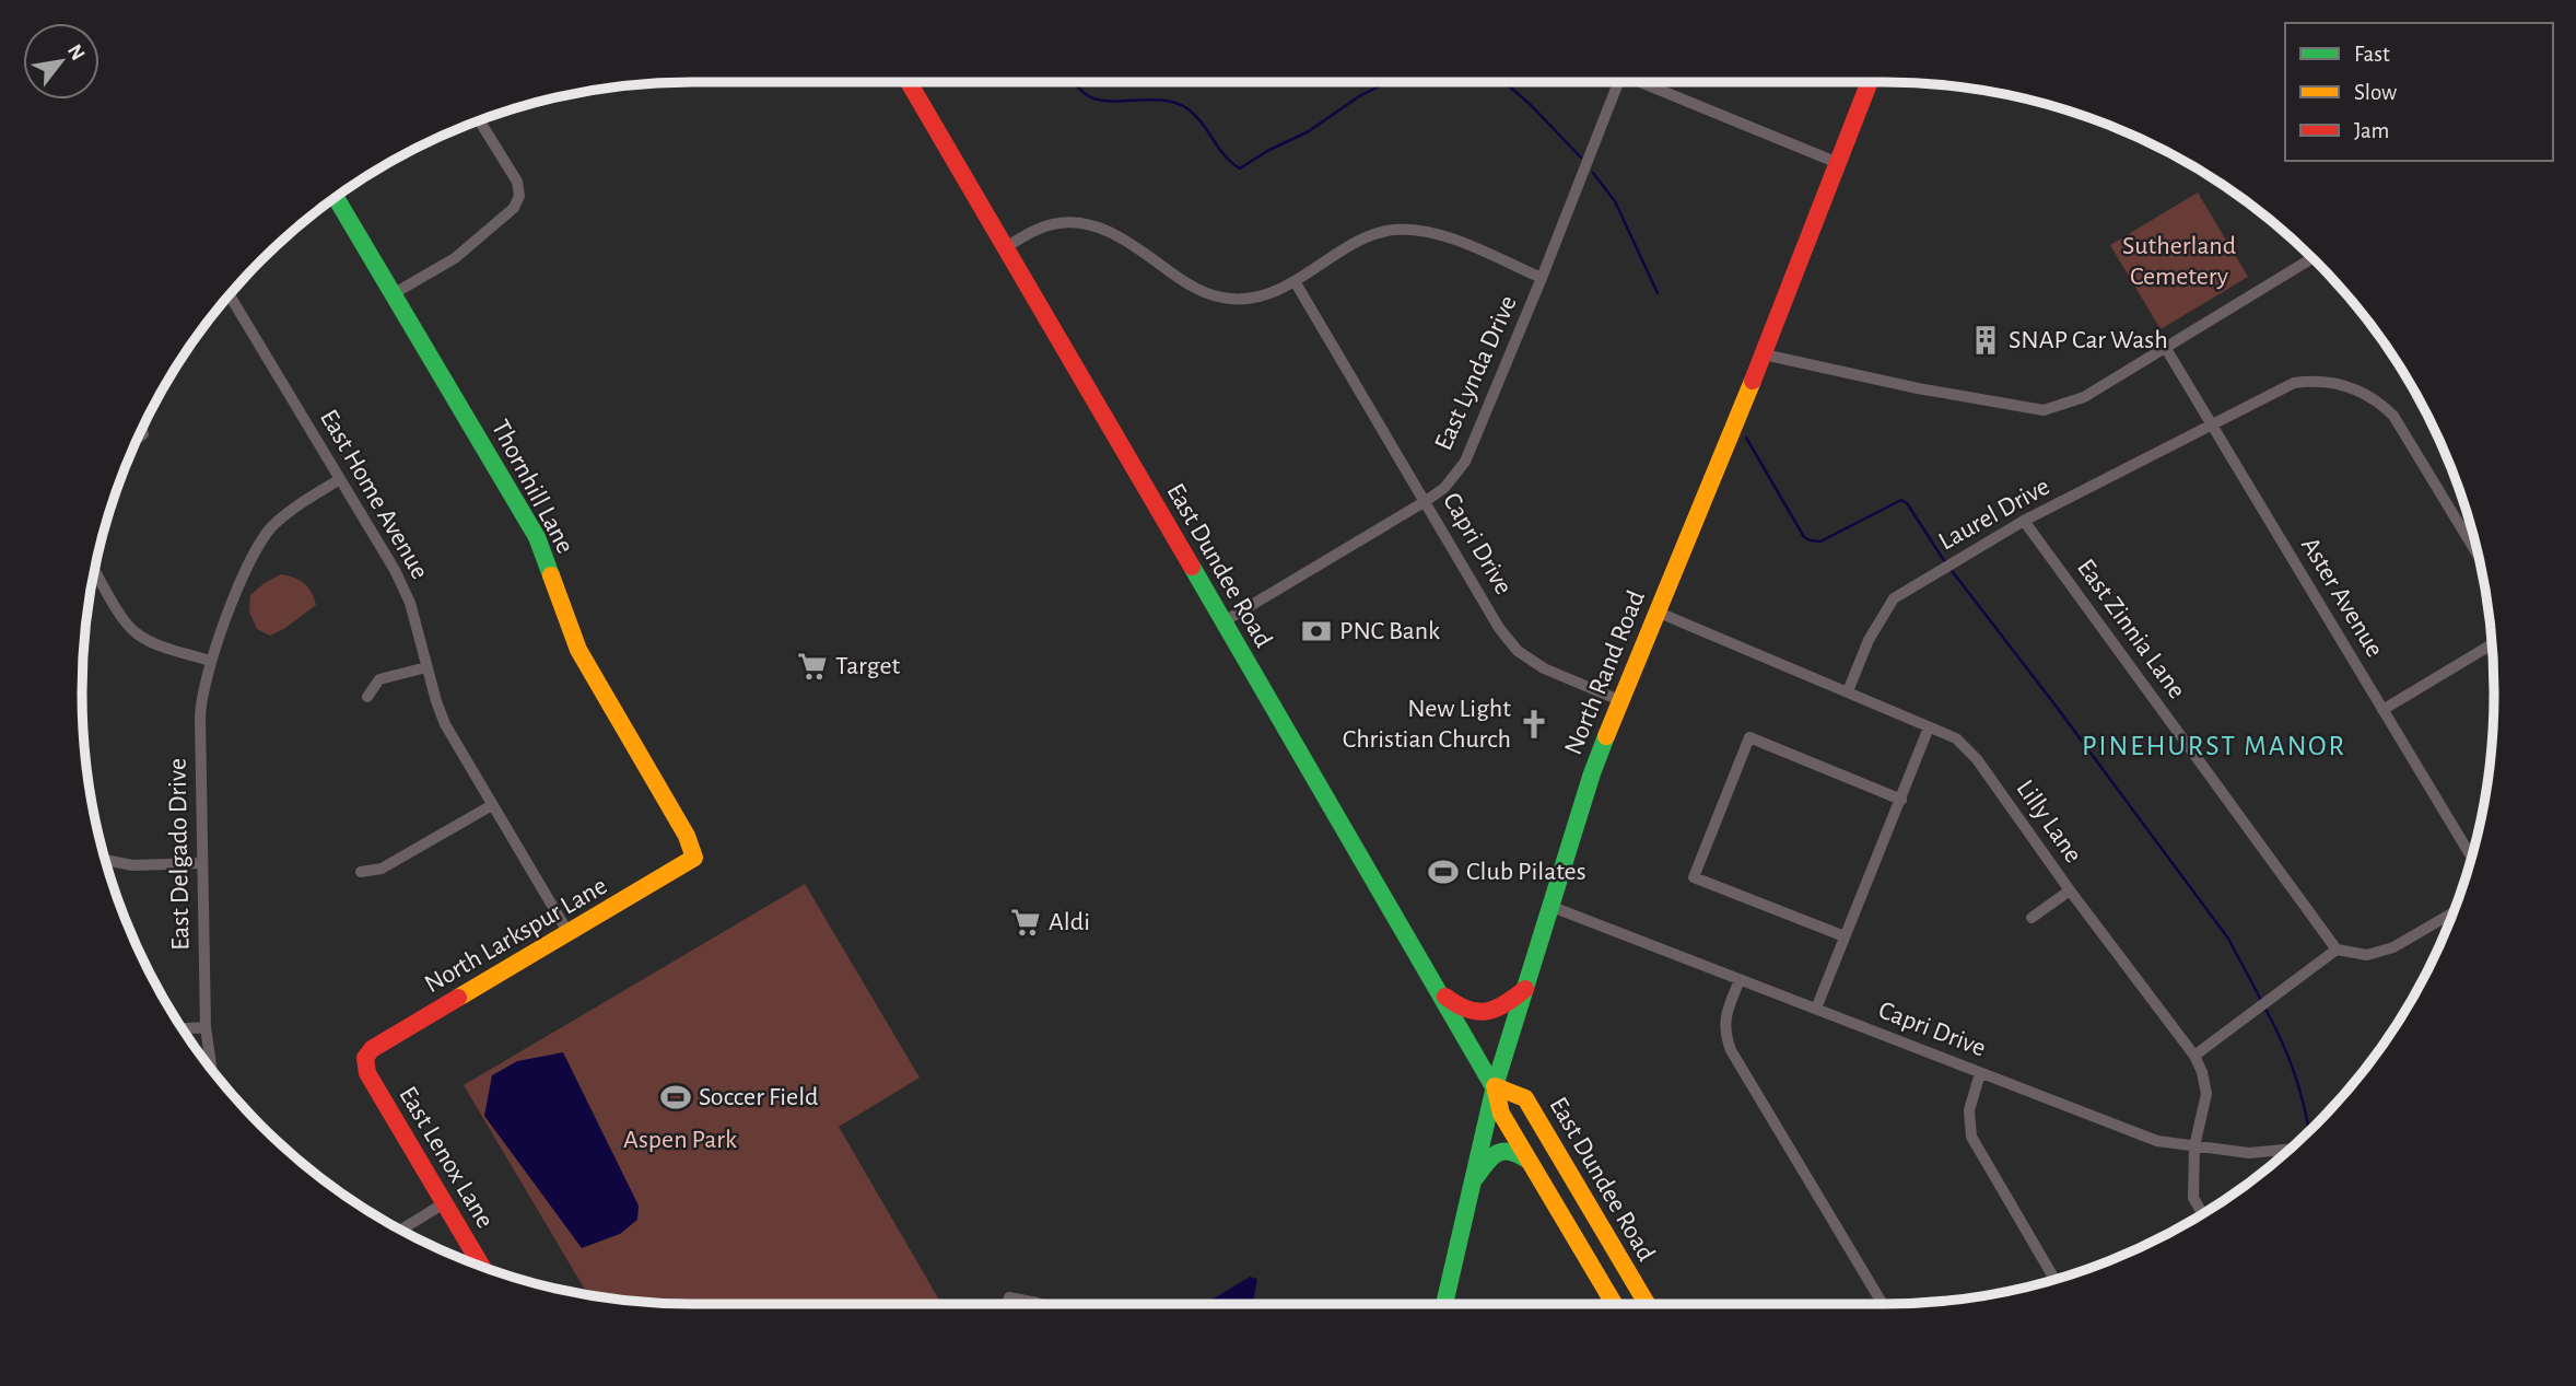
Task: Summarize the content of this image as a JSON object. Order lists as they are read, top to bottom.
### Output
{
  "streets": {
    "main road": [
      "Thornhill Lane",
      "East Dundee Road",
      "North Rand Road",
      "North Larkspur Lane",
      "East Lenox Lane"
    ],
    "street": [
      "East Lynda Drive",
      "East Home Avenue",
      "Laurel Drive",
      "Capri Drive",
      "Aster Avenue",
      "East Zinnia Lane",
      "Lilly Lane",
      "East Delgado Drive"
    ]
  },
  "crossings": [
    ["East Lynda Drive", "Capri Drive"],
    ["East Lynda Drive", "East Dundee Road"],
    ["Thornhill Lane", "North Larkspur Lane"],
    ["East Home Avenue", "East Delgado Drive"],
    ["East Home Avenue", "North Larkspur Lane"],
    ["Laurel Drive", "Aster Avenue"],
    ["Laurel Drive", "East Zinnia Lane"],
    ["Laurel Drive", "Lilly Lane"],
    ["Capri Drive", "North Rand Road"],
    ["Capri Drive", "Lilly Lane"],
    ["East Dundee Road", "North Rand Road"],
    ["North Rand Road", "Lilly Lane"],
    ["North Larkspur Lane", "East Lenox Lane"]
  ],
  "districts": ["PINEHURST MANOR"],
  "parks": ["Sutherland Cemetery", "Aspen Park"],
  "places": {
    "building": ["SNAP Car Wash"],
    "bank": ["PNC Bank"],
    "supermarket": ["Target", "Aldi"],
    "church": ["New Light Christian Church"],
    "sports": ["Club Pilates", "Soccer Field"]
  },
  "legend": ["Fast", "Slow", "Jam"],
  "north": "top right"
}
